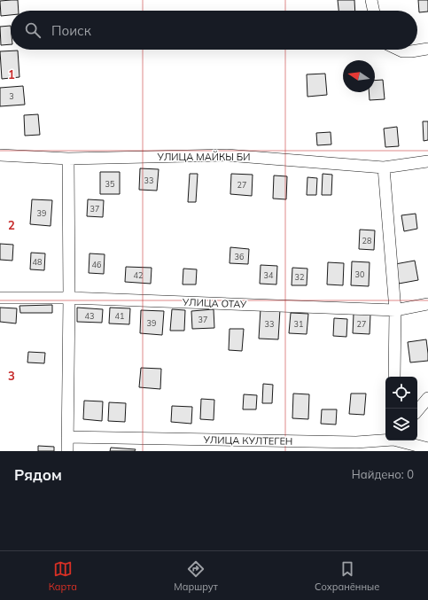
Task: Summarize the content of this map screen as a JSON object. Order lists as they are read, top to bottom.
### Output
{
  "streets": {
    "street": ["УЛИЦА МАЙКЫ БИ", "УЛИЦА ОТАУ", "УЛИЦА КУЛТЕГЕН"]
  },
  "house_numbers": [
    "3",
    "33",
    "35",
    "27",
    "37",
    "39",
    "28",
    "36",
    "48",
    "46",
    "30",
    "42",
    "34",
    "32",
    "43",
    "41",
    "37",
    "39",
    "33",
    "31",
    "27"
  ],
  "north": "left",
  "page": {
    "search": "Поиск",
    "heading": ["Рядом", "Найдено: 0"],
    "nav": ["Карта", "Маршрут", "Сохранённые"]
  },
  "grid": {
    "rows": ["1", "2", "3"]
  }
}
